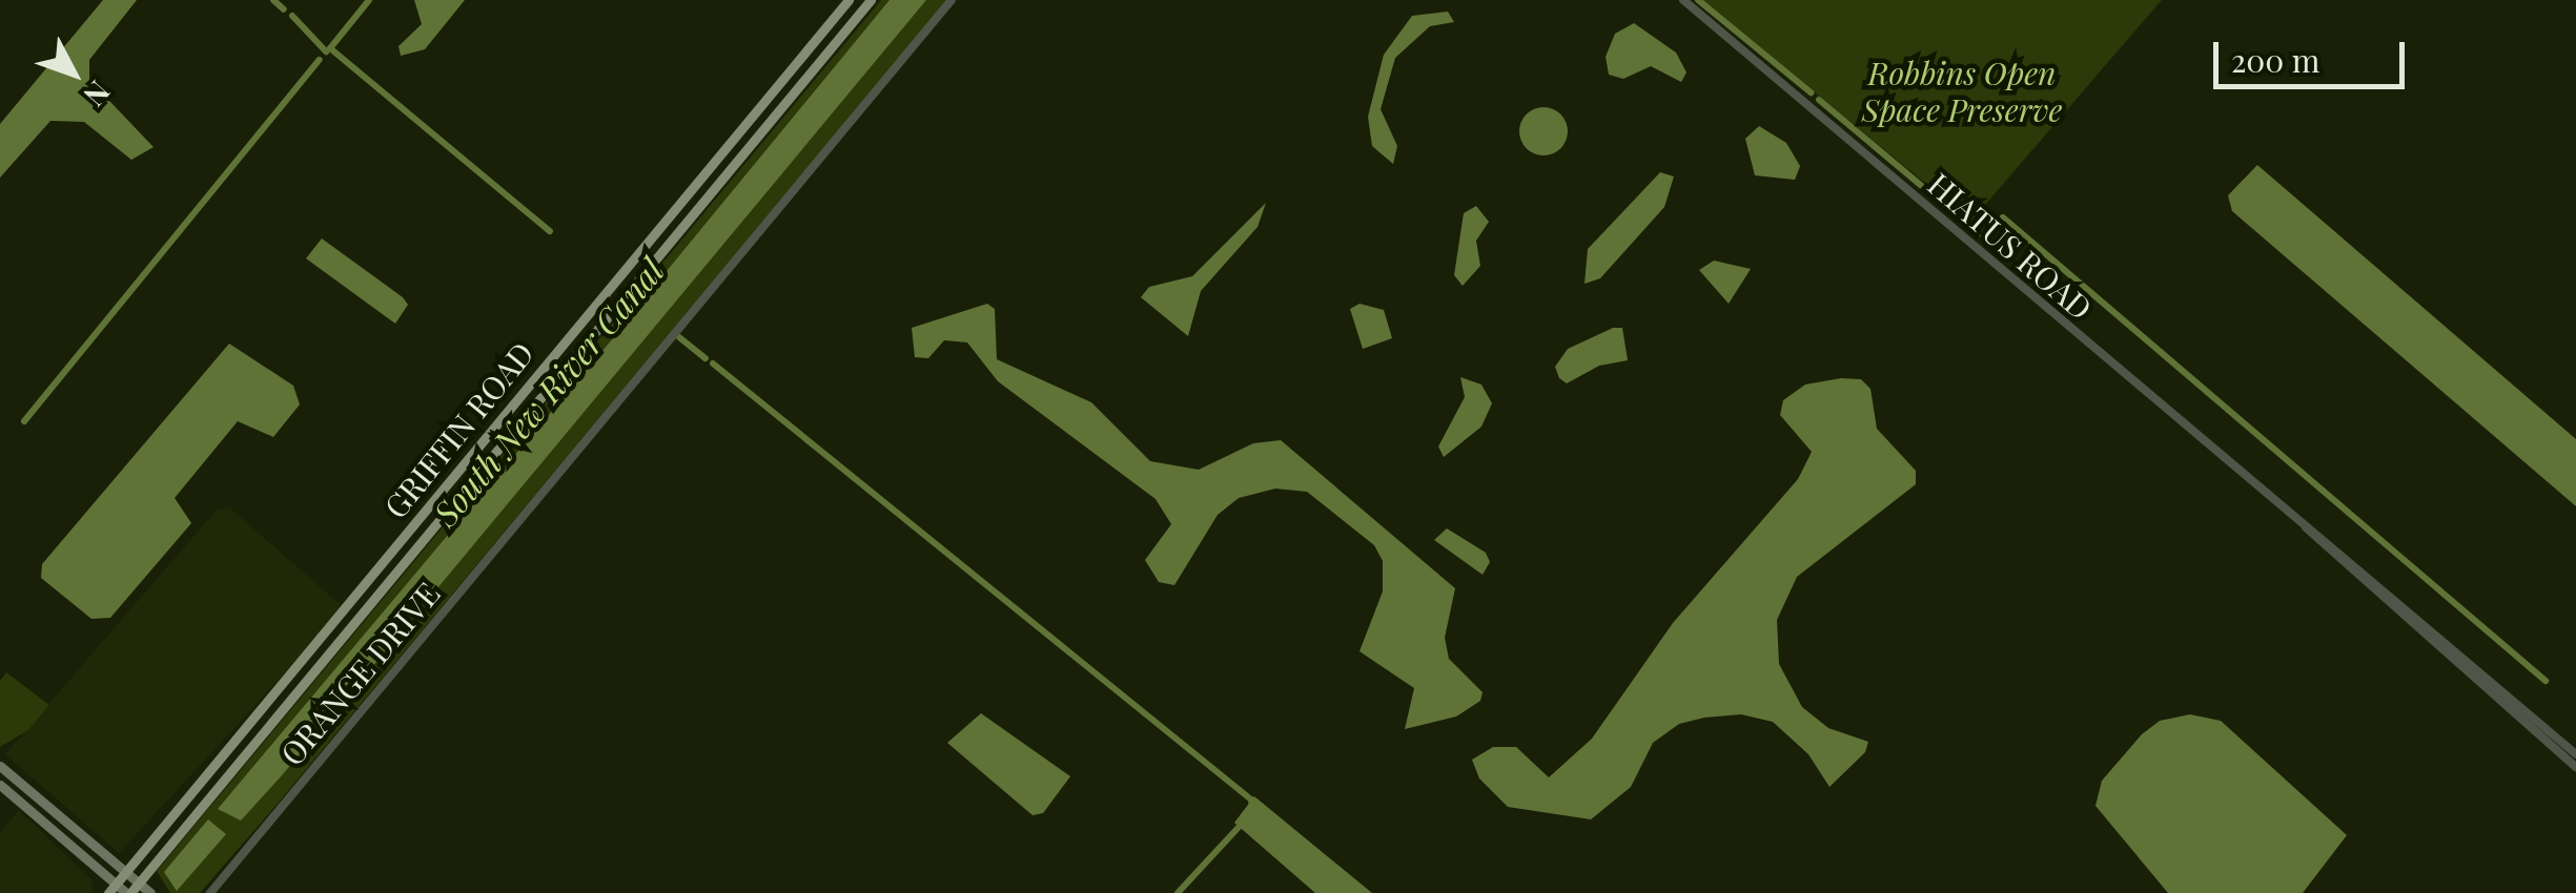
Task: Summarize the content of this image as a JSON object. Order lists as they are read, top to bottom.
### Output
{
  "streets": {
    "main road": ["GRIFFIN ROAD"],
    "street": ["HIATUS ROAD", "ORANGE DRIVE"]
  },
  "water": ["South New River Canal"],
  "parks": ["Robbins Open Space Preserve"],
  "scale_bar": "200 m",
  "north": "bottom right"
}
